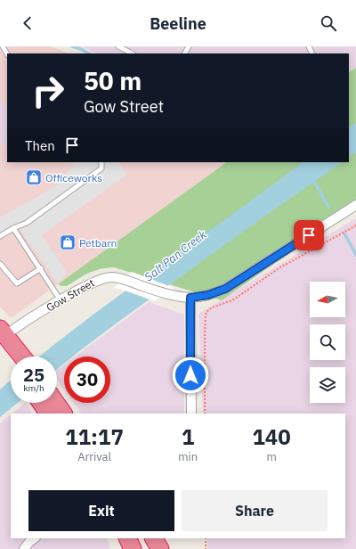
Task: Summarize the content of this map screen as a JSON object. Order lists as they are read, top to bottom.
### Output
{
  "streets": {
    "street": ["Gow Street"]
  },
  "water": ["Salt Pan Creek"],
  "places": {
    "shop": ["Officeworks", "Petbarn"]
  },
  "north": "left",
  "page": {
    "header": "Beeline",
    "turn": ["50 m", "Gow Street"],
    "then": "Then",
    "speed": "25 km/h",
    "limit": "30",
    "eta": [
      "11:17",
      "Arrival",
      "1",
      "min",
      "140",
      "m"
    ],
    "buttons": ["Exit", "Share"]
  }
}
